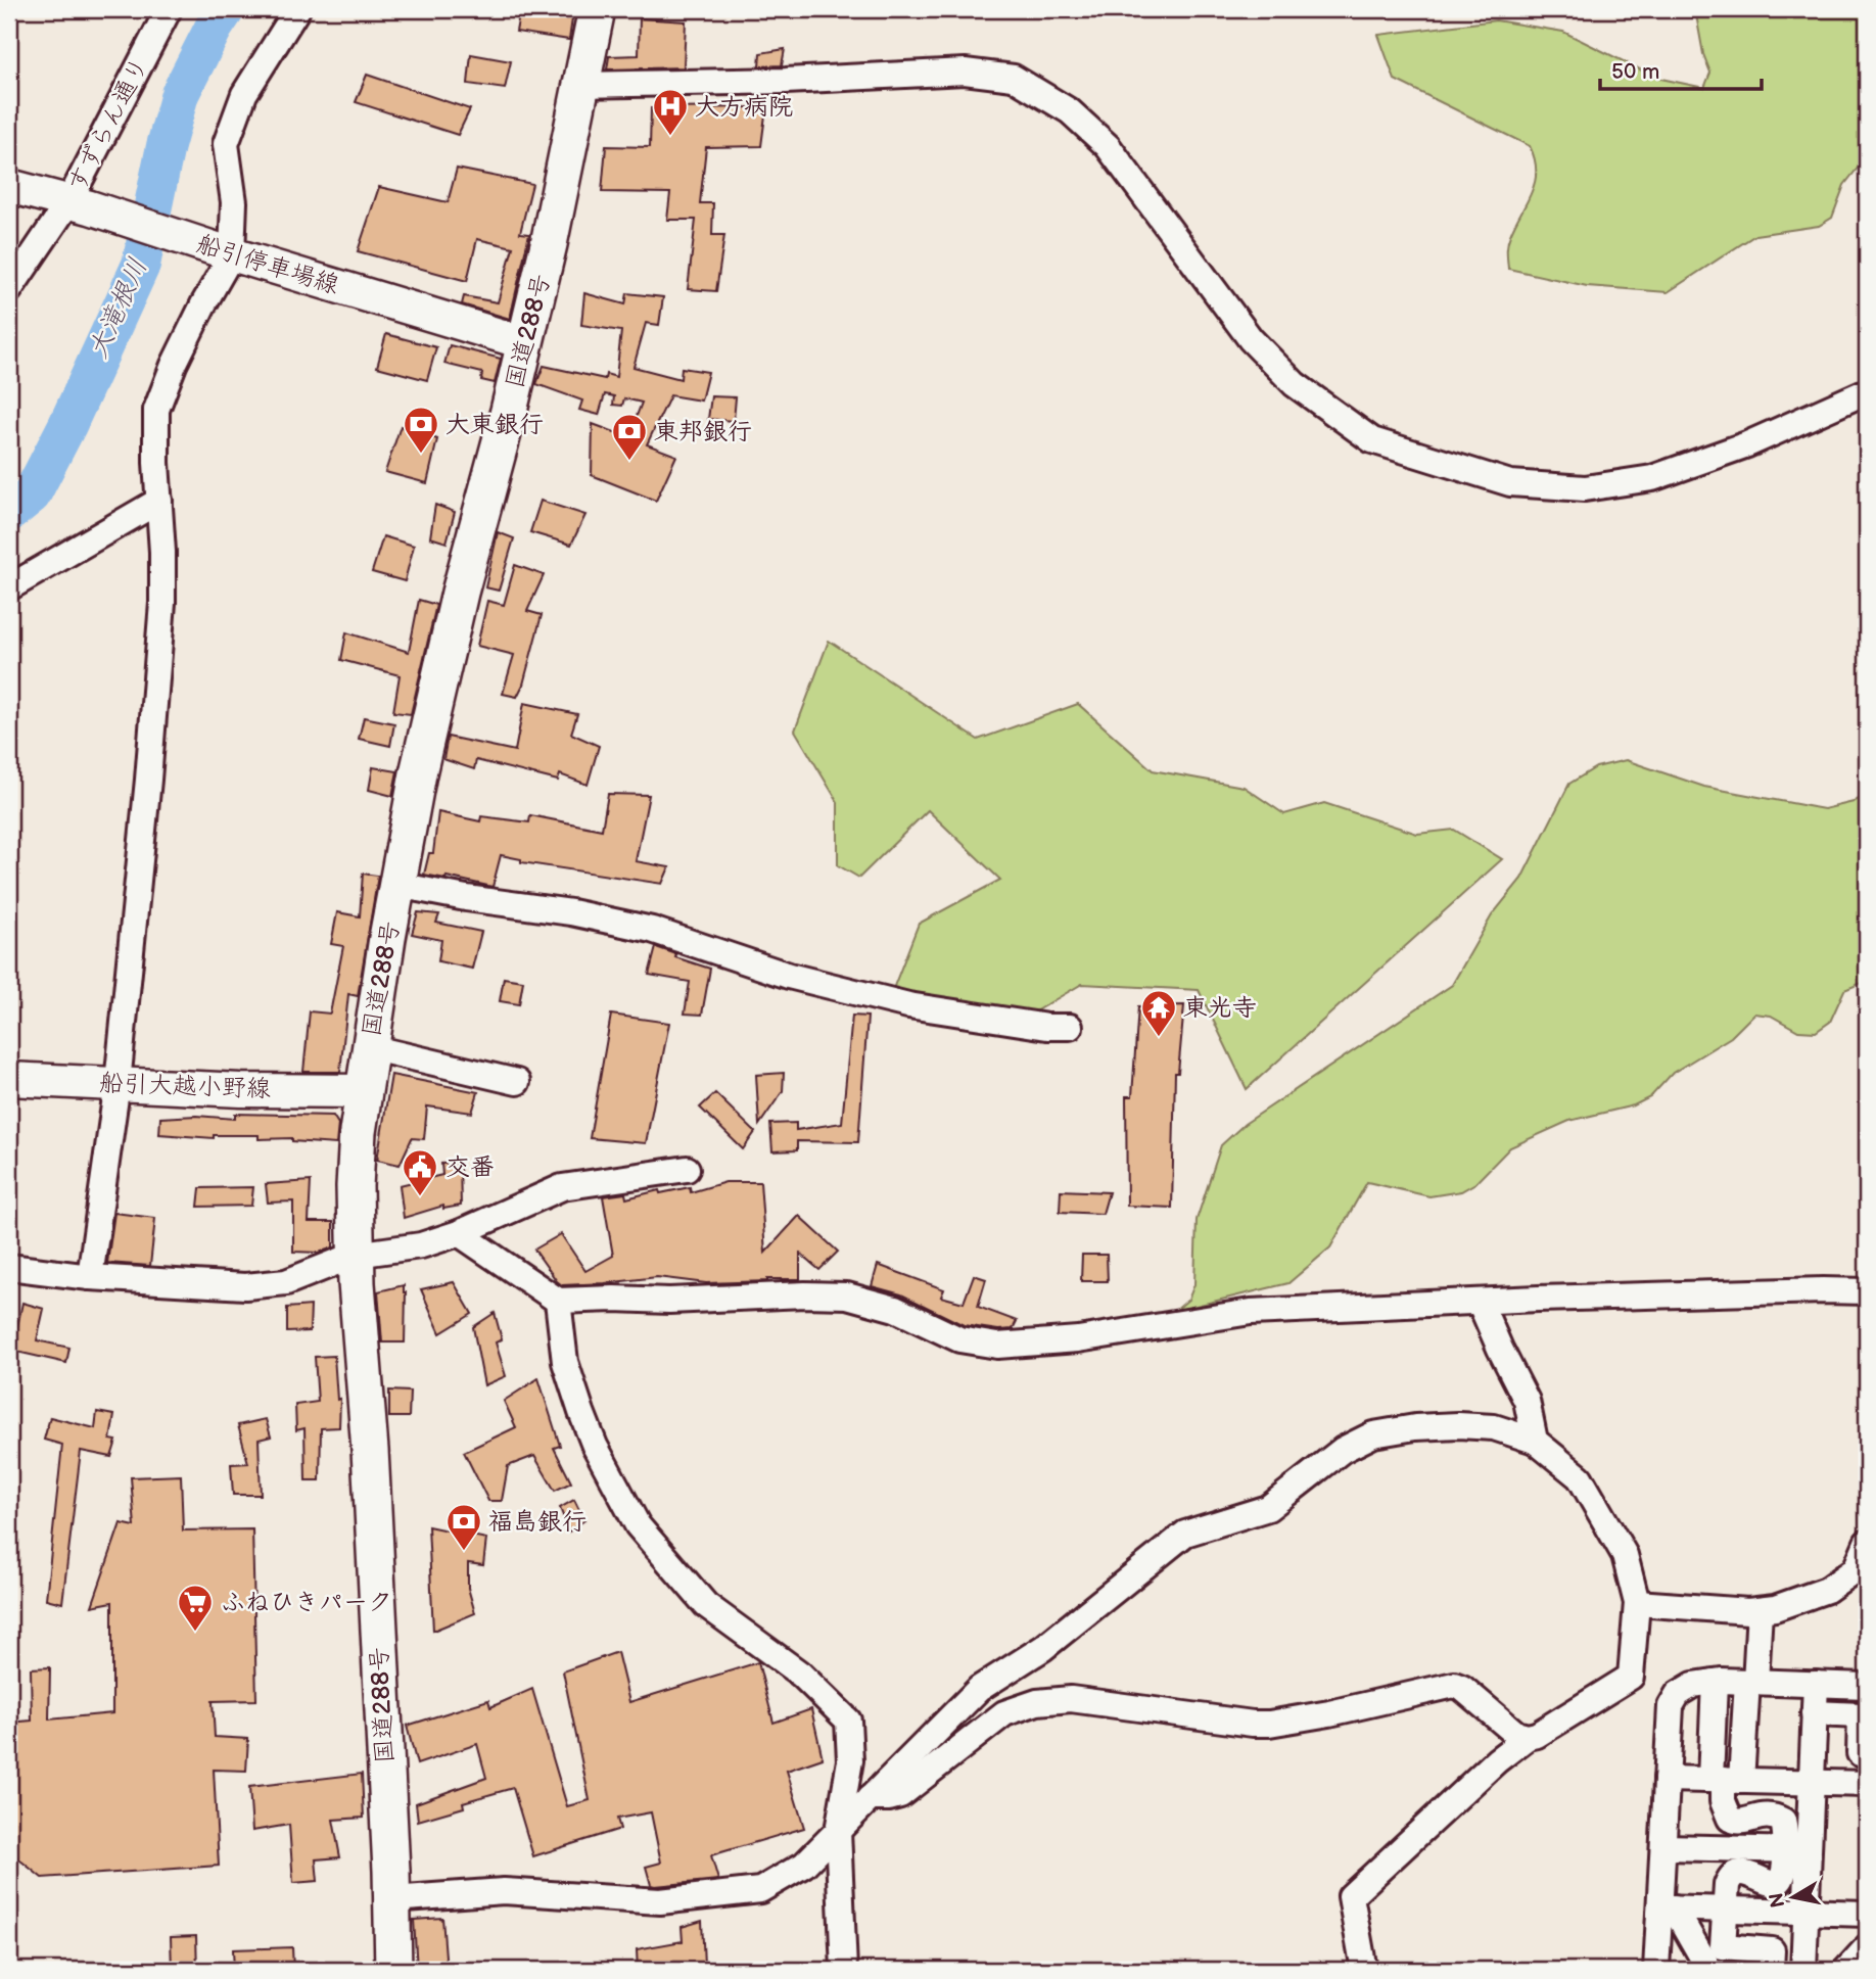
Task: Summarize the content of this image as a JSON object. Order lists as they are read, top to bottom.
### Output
{
  "streets": {
    "highway": ["国道288号"],
    "main road": ["船引停車場線", "船引大越小野線"],
    "street": ["すずらん通り"]
  },
  "crossings": [
    ["すずらん通り", "船引停車場線"],
    ["船引停車場線", "国道288号"],
    ["国道288号", "船引大越小野線"]
  ],
  "water": ["大滝根川"],
  "places": {
    "hospital": ["大方病院"],
    "bank": ["大東銀行", "東邦銀行", "福島銀行"],
    "temple": ["東光寺"],
    "public building": ["交番"],
    "supermarket": ["ふねひきパーク"]
  },
  "scale_bar": "50 m",
  "north": "left"
}
